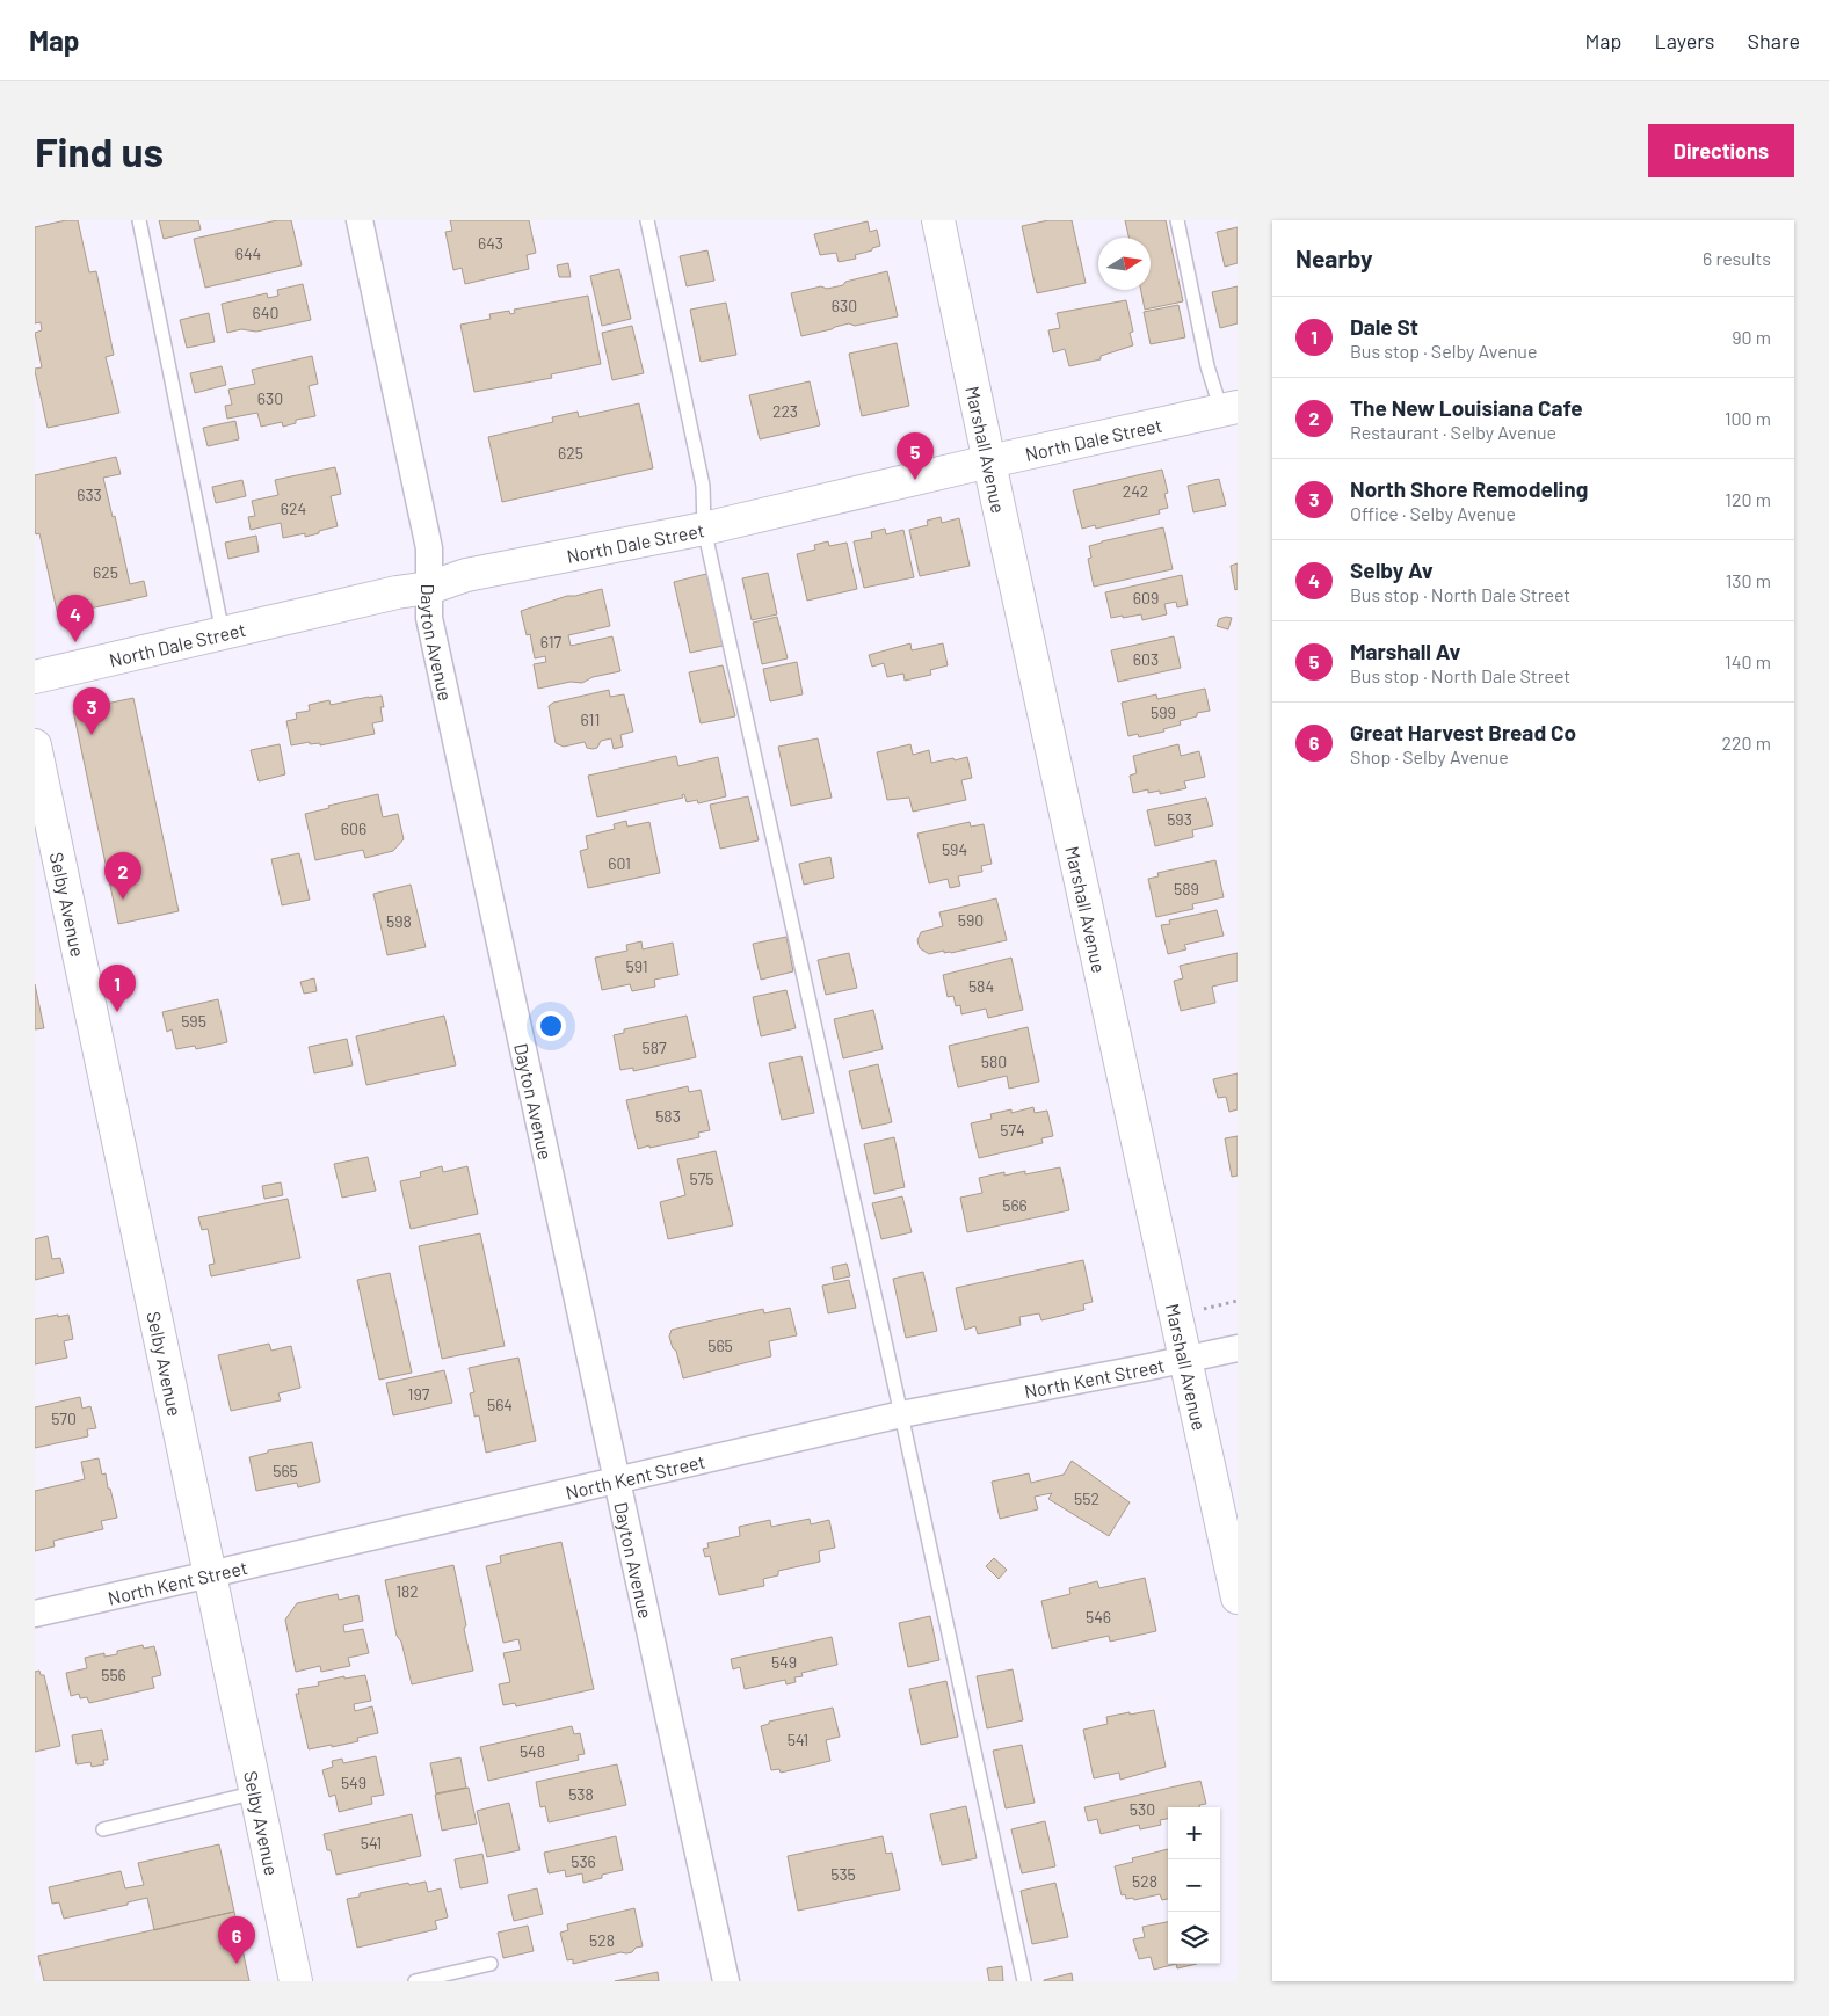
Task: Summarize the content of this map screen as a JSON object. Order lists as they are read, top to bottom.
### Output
{
  "streets": {
    "street": [
      "North Dale Street",
      "Marshall Avenue",
      "Dayton Avenue",
      "Selby Avenue",
      "North Kent Street"
    ]
  },
  "crossings": [
    ["North Dale Street", "Marshall Avenue"],
    ["North Dale Street", "Dayton Avenue"],
    ["Marshall Avenue", "North Kent Street"],
    ["Dayton Avenue", "North Kent Street"],
    ["Selby Avenue", "North Kent Street"]
  ],
  "house_numbers": [
    "643",
    "644",
    "630",
    "640",
    "630",
    "223",
    "625",
    "242",
    "633",
    "624",
    "625",
    "609",
    "617",
    "603",
    "599",
    "611",
    "593",
    "606",
    "594",
    "601",
    "589",
    "590",
    "598",
    "591",
    "584",
    "595",
    "587",
    "580",
    "583",
    "574",
    "575",
    "566",
    "565",
    "197",
    "564",
    "570",
    "565",
    "552",
    "182",
    "546",
    "549",
    "556",
    "541",
    "548",
    "549",
    "538",
    "530",
    "541",
    "536",
    "535",
    "528",
    "528"
  ],
  "north": "right",
  "page": {
    "header": "Map",
    "nav": ["Map", "Layers", "Share"],
    "buttons": "Directions",
    "title": "Find us",
    "heading": ["Nearby", "6 results"],
    "list": [
      {
        "mark": "1",
        "name": "Dale St",
        "note": "Bus stop · Selby Avenue",
        "value": "90 m"
      },
      {
        "mark": "2",
        "name": "The New Louisiana Cafe",
        "note": "Restaurant · Selby Avenue",
        "value": "100 m"
      },
      {
        "mark": "3",
        "name": "North Shore Remodeling",
        "note": "Office · Selby Avenue",
        "value": "120 m"
      },
      {
        "mark": "4",
        "name": "Selby Av",
        "note": "Bus stop · North Dale Street",
        "value": "130 m"
      },
      {
        "mark": "5",
        "name": "Marshall Av",
        "note": "Bus stop · North Dale Street",
        "value": "140 m"
      },
      {
        "mark": "6",
        "name": "Great Harvest Bread Co",
        "note": "Shop · Selby Avenue",
        "value": "220 m"
      }
    ],
    "pins": [
      "5",
      "4",
      "3",
      "2",
      "1",
      "6"
    ],
    "map_buttons": ["+", "−"]
  }
}
